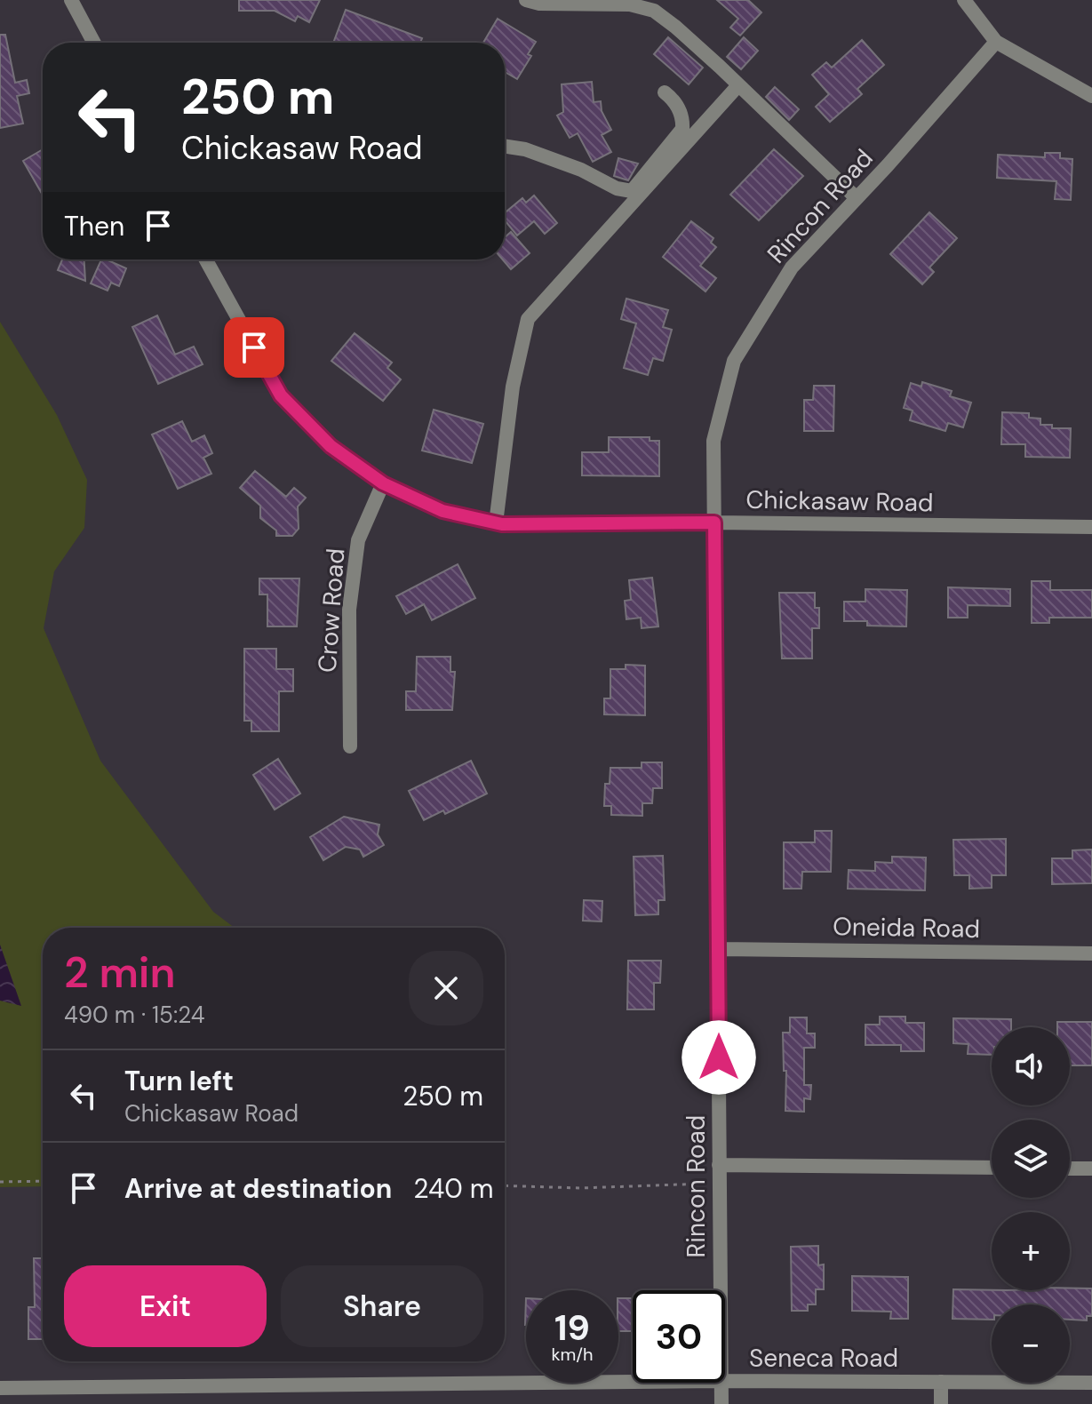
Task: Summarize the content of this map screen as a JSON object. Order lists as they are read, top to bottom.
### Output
{
  "streets": {
    "street": [
      "Rincon Road",
      "Chickasaw Road",
      "Crow Road",
      "Oneida Road",
      "Seneca Road"
    ]
  },
  "crossings": [
    ["Rincon Road", "Chickasaw Road"],
    ["Rincon Road", "Oneida Road"],
    ["Chickasaw Road", "Crow Road"]
  ],
  "page": {
    "turn": ["250 m", "Chickasaw Road"],
    "then": "Then",
    "heading": ["2 min", "490 m · 15:24"],
    "map_buttons": ["+", "−"],
    "list": [
      {
        "name": "Turn left",
        "note": "Chickasaw Road",
        "value": "250 m"
      },
      {
        "name": "Arrive at destination",
        "value": "240 m"
      }
    ],
    "buttons": ["Exit", "Share"],
    "speed": "19 km/h",
    "limit": "30"
  }
}
